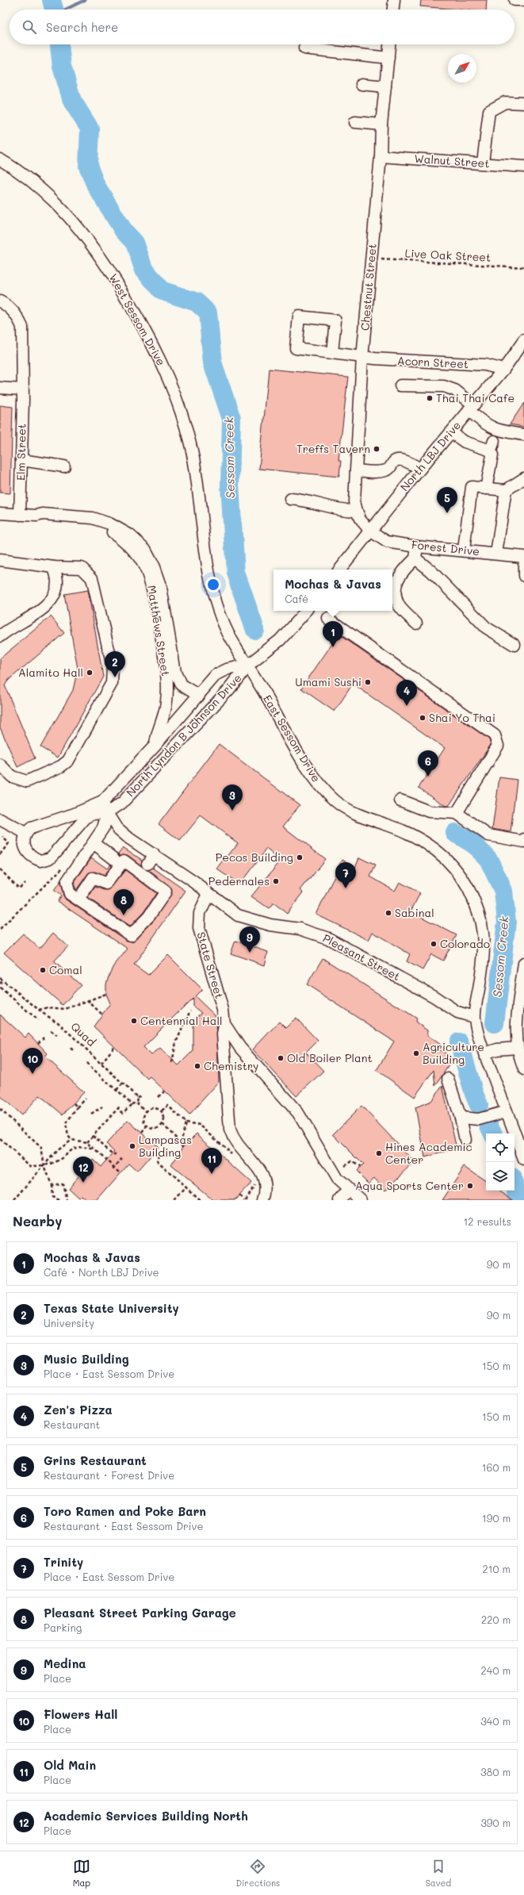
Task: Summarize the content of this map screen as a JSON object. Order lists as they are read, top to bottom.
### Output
{
  "streets": {
    "street": [
      "Walnut Street",
      "Chestnut Street",
      "West Sessom Drive",
      "Acorn Street",
      "Elm Street",
      "North LBJ Drive",
      "Forest Drive",
      "Matthews Street",
      "North Lyndon B Johnson Drive",
      "East Sessom Drive",
      "Pleasant Street",
      "State Street"
    ],
    "path": ["Live Oak Street", "Quad"]
  },
  "crossings": [
    ["Walnut Street", "Chestnut Street"],
    ["Live Oak Street", "Chestnut Street"],
    ["Chestnut Street", "Acorn Street"],
    ["Chestnut Street", "North LBJ Drive"],
    ["Chestnut Street", "Forest Drive"],
    ["West Sessom Drive", "North Lyndon B Johnson Drive"],
    ["West Sessom Drive", "East Sessom Drive"],
    ["Acorn Street", "North LBJ Drive"],
    ["Elm Street", "Matthews Street"],
    ["North LBJ Drive", "Forest Drive"],
    ["Matthews Street", "North Lyndon B Johnson Drive"],
    ["North Lyndon B Johnson Drive", "East Sessom Drive"],
    ["North Lyndon B Johnson Drive", "Pleasant Street"],
    ["East Sessom Drive", "Pleasant Street"],
    ["Pleasant Street", "State Street"]
  ],
  "water": ["Sessom Creek"],
  "places": [
    "Thai Thai Cafe",
    "Treffs Tavern",
    "Alamito Hall",
    "Umami Sushi",
    "Shai Yo Thai",
    "Pecos Building",
    "Pedernales",
    "Sabinal",
    "Colorado",
    "Comal",
    "Centennial Hall",
    "Agriculture Building",
    "Old Boiler Plant",
    "Chemistry",
    "Lampasas Building",
    "Hines Academic Center",
    "Aqua Sports Center"
  ],
  "north": "top right",
  "page": {
    "search": "Search here",
    "pins": [
      "5",
      "1",
      "2",
      "4",
      "6",
      "3",
      "7",
      "8",
      "9",
      "10",
      "11",
      "12"
    ],
    "popup": ["Mochas & Javas", "Café"],
    "heading": ["Nearby", "12 results"],
    "list": [
      {
        "mark": "1",
        "name": "Mochas & Javas",
        "note": "Café · North LBJ Drive",
        "value": "90 m"
      },
      {
        "mark": "2",
        "name": "Texas State University",
        "note": "University",
        "value": "90 m"
      },
      {
        "mark": "3",
        "name": "Music Building",
        "note": "Place · East Sessom Drive",
        "value": "150 m"
      },
      {
        "mark": "4",
        "name": "Zen's Pizza",
        "note": "Restaurant",
        "value": "150 m"
      },
      {
        "mark": "5",
        "name": "Grins Restaurant",
        "note": "Restaurant · Forest Drive",
        "value": "160 m"
      },
      {
        "mark": "6",
        "name": "Toro Ramen and Poke Barn",
        "note": "Restaurant · East Sessom Drive",
        "value": "190 m"
      },
      {
        "mark": "7",
        "name": "Trinity",
        "note": "Place · East Sessom Drive",
        "value": "210 m"
      },
      {
        "mark": "8",
        "name": "Pleasant Street Parking Garage",
        "note": "Parking",
        "value": "220 m"
      },
      {
        "mark": "9",
        "name": "Medina",
        "note": "Place",
        "value": "240 m"
      },
      {
        "mark": "10",
        "name": "Flowers Hall",
        "note": "Place",
        "value": "340 m"
      },
      {
        "mark": "11",
        "name": "Old Main",
        "note": "Place",
        "value": "380 m"
      },
      {
        "mark": "12",
        "name": "Academic Services Building North",
        "note": "Place",
        "value": "390 m"
      }
    ],
    "nav": ["Map", "Directions", "Saved"]
  }
}
